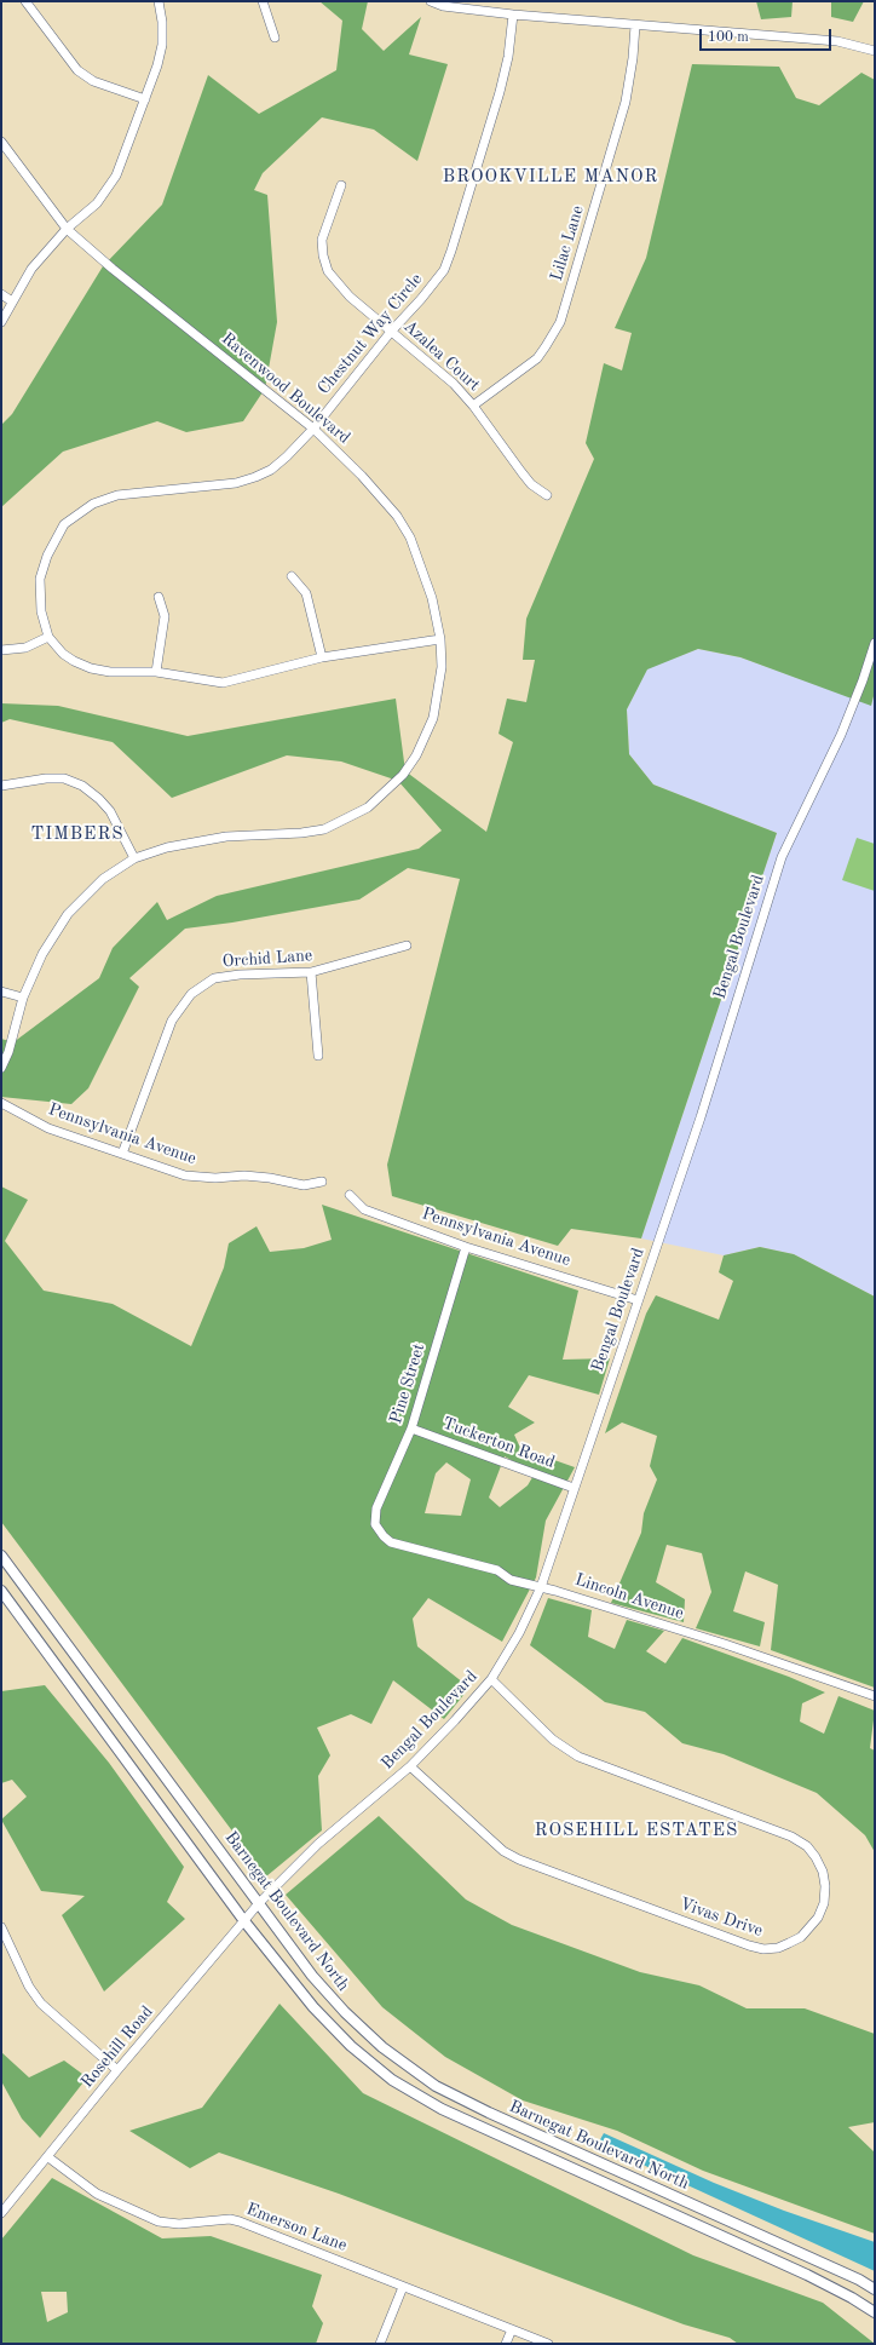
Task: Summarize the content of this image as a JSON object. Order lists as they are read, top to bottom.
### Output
{
  "streets": {
    "street": [
      "Lilac Lane",
      "Chestnut Way Circle",
      "Azalea Court",
      "Ravenwood Boulevard",
      "Bengal Boulevard",
      "Orchid Lane",
      "Pennsylvania Avenue",
      "Pine Street",
      "Tuckerton Road",
      "Lincoln Avenue",
      "Barnegat Boulevard North",
      "Vivas Drive",
      "Rosehill Road",
      "Emerson Lane"
    ]
  },
  "crossings": [
    ["Lilac Lane", "Azalea Court"],
    ["Chestnut Way Circle", "Azalea Court"],
    ["Chestnut Way Circle", "Ravenwood Boulevard"],
    ["Bengal Boulevard", "Pennsylvania Avenue"],
    ["Bengal Boulevard", "Tuckerton Road"],
    ["Bengal Boulevard", "Lincoln Avenue"],
    ["Bengal Boulevard", "Barnegat Boulevard North"],
    ["Bengal Boulevard", "Vivas Drive"],
    ["Bengal Boulevard", "Rosehill Road"],
    ["Orchid Lane", "Pennsylvania Avenue"],
    ["Pennsylvania Avenue", "Pine Street"],
    ["Pine Street", "Tuckerton Road"],
    ["Pine Street", "Lincoln Avenue"],
    ["Barnegat Boulevard North", "Rosehill Road"],
    ["Rosehill Road", "Emerson Lane"]
  ],
  "districts": ["BROOKVILLE MANOR", "TIMBERS", "ROSEHILL ESTATES"],
  "scale_bar": "100 m"
}
